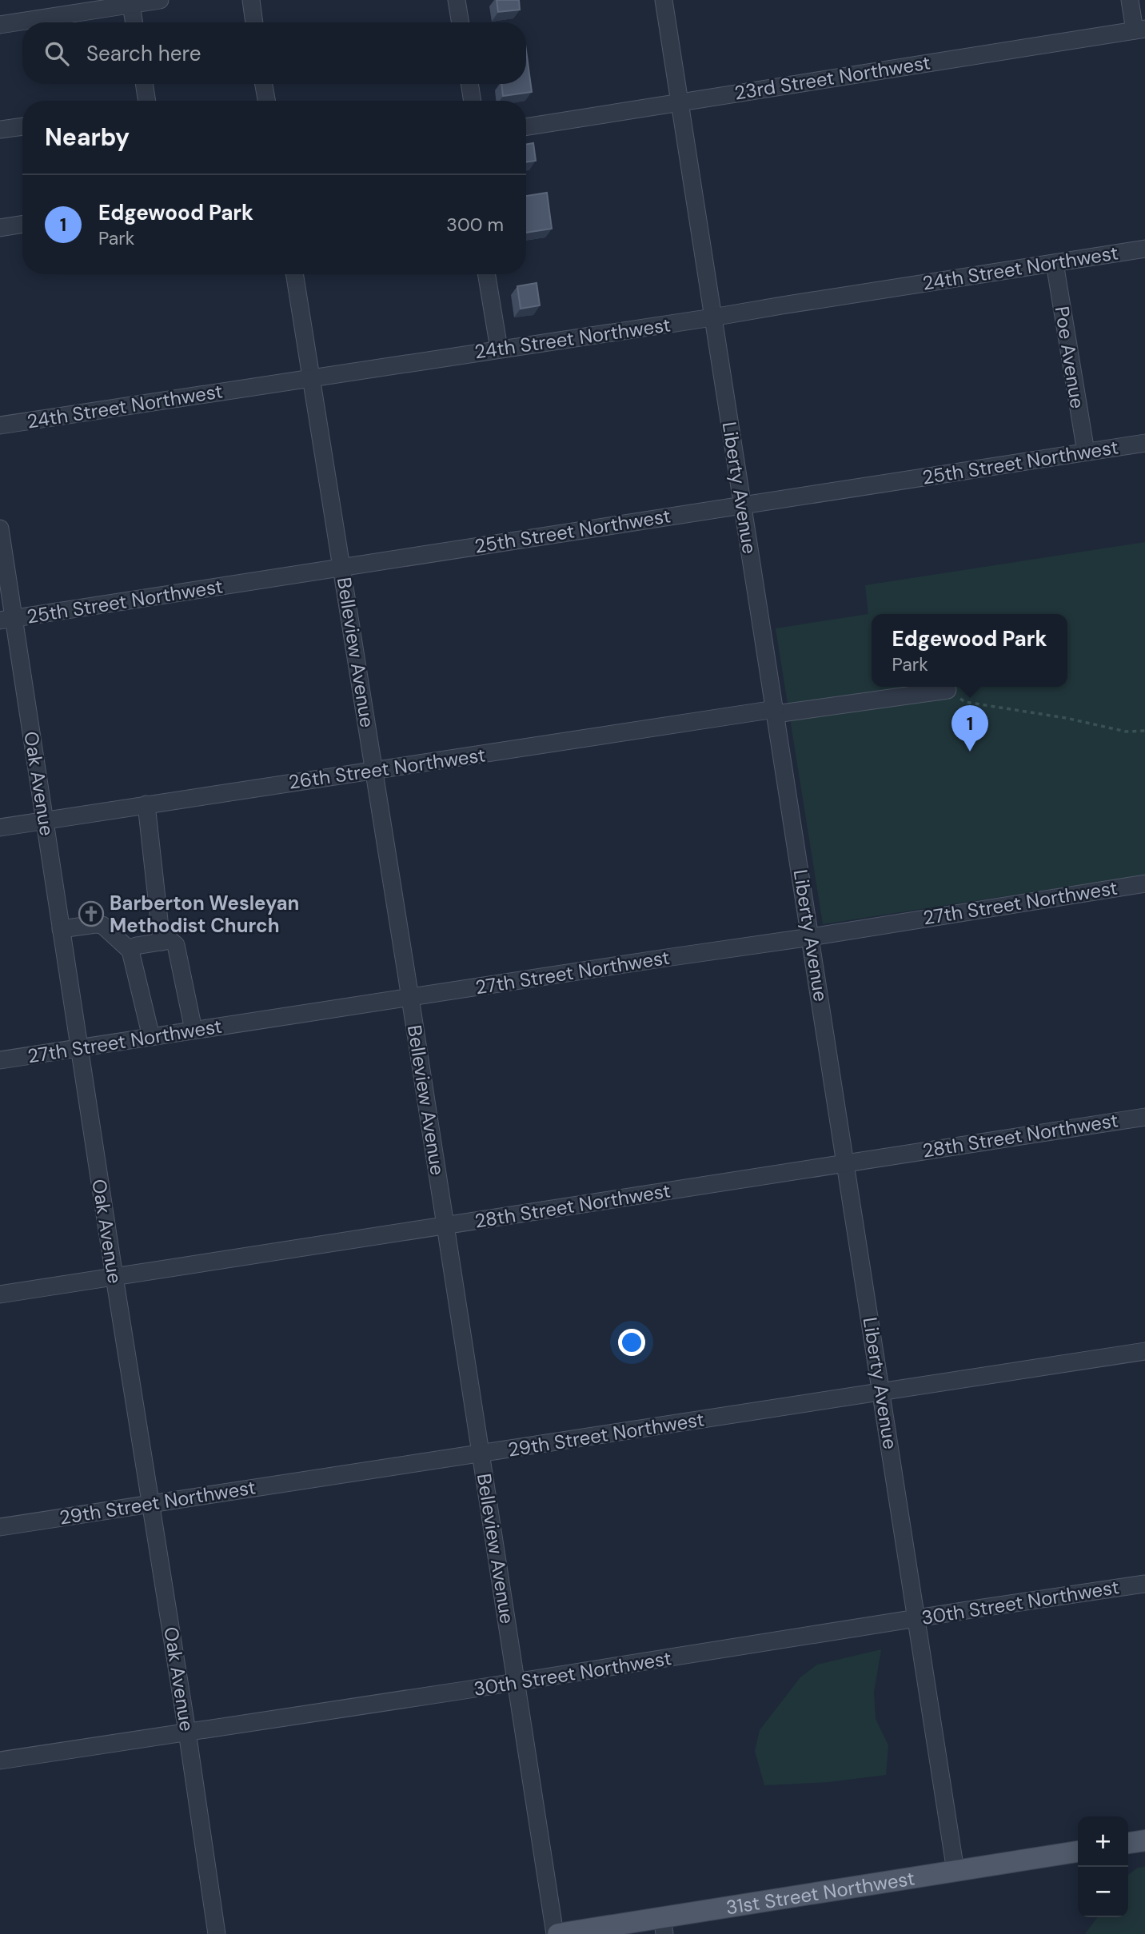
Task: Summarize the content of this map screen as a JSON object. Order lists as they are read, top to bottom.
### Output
{
  "streets": {
    "main road": ["31st Street Northwest"],
    "street": [
      "23rd Street Northwest",
      "24th Street Northwest",
      "Poe Avenue",
      "25th Street Northwest",
      "Liberty Avenue",
      "Belleview Avenue",
      "26th Street Northwest",
      "Oak Avenue",
      "27th Street Northwest",
      "28th Street Northwest",
      "29th Street Northwest",
      "30th Street Northwest"
    ]
  },
  "crossings": [
    ["23rd Street Northwest", "Liberty Avenue"],
    ["24th Street Northwest", "Poe Avenue"],
    ["24th Street Northwest", "Liberty Avenue"],
    ["24th Street Northwest", "Belleview Avenue"],
    ["Poe Avenue", "25th Street Northwest"],
    ["25th Street Northwest", "Liberty Avenue"],
    ["25th Street Northwest", "Belleview Avenue"],
    ["25th Street Northwest", "Oak Avenue"],
    ["Liberty Avenue", "26th Street Northwest"],
    ["Liberty Avenue", "27th Street Northwest"],
    ["Liberty Avenue", "28th Street Northwest"],
    ["Liberty Avenue", "29th Street Northwest"],
    ["Liberty Avenue", "30th Street Northwest"],
    ["Liberty Avenue", "31st Street Northwest"],
    ["Belleview Avenue", "26th Street Northwest"],
    ["Belleview Avenue", "27th Street Northwest"],
    ["Belleview Avenue", "28th Street Northwest"],
    ["Belleview Avenue", "29th Street Northwest"],
    ["Belleview Avenue", "30th Street Northwest"],
    ["Belleview Avenue", "31st Street Northwest"],
    ["26th Street Northwest", "Oak Avenue"],
    ["Oak Avenue", "27th Street Northwest"],
    ["Oak Avenue", "28th Street Northwest"],
    ["Oak Avenue", "29th Street Northwest"],
    ["Oak Avenue", "30th Street Northwest"]
  ],
  "places": {
    "church": ["Barberton Wesleyan Methodist Church"]
  },
  "page": {
    "search": "Search here",
    "heading": "Nearby",
    "list": [
      {
        "mark": "1",
        "name": "Edgewood Park",
        "note": "Park",
        "value": "300 m"
      }
    ],
    "popup": ["Edgewood Park", "Park"],
    "pins": "1",
    "map_buttons": ["+", "−"]
  }
}
